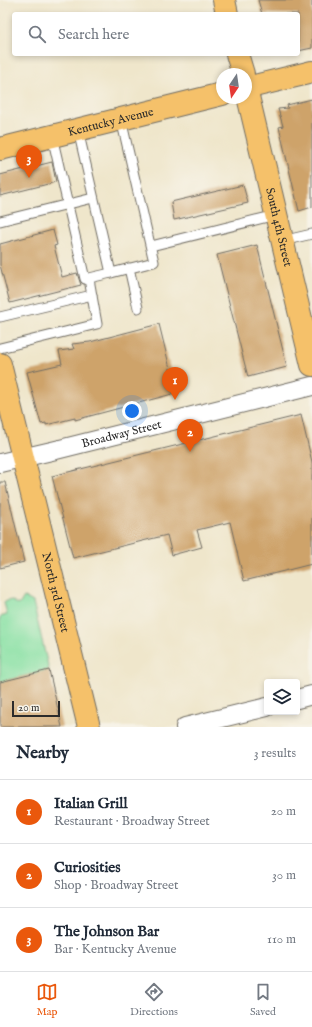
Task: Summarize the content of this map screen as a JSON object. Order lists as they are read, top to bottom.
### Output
{
  "streets": {
    "main road": ["Kentucky Avenue", "South 4th Street", "North 3rd Street"],
    "street": ["Broadway Street"]
  },
  "crossings": [
    ["Broadway Street", "North 3rd Street"]
  ],
  "scale_bar": "20 m",
  "north": "bottom",
  "page": {
    "search": "Search here",
    "pins": ["3", "1", "2"],
    "scale": "20 m",
    "heading": ["Nearby", "3 results"],
    "list": [
      {
        "mark": "1",
        "name": "Italian Grill",
        "note": "Restaurant · Broadway Street",
        "value": "20 m"
      },
      {
        "mark": "2",
        "name": "Curiosities",
        "note": "Shop · Broadway Street",
        "value": "30 m"
      },
      {
        "mark": "3",
        "name": "The Johnson Bar",
        "note": "Bar · Kentucky Avenue",
        "value": "110 m"
      }
    ],
    "nav": ["Map", "Directions", "Saved"]
  }
}
